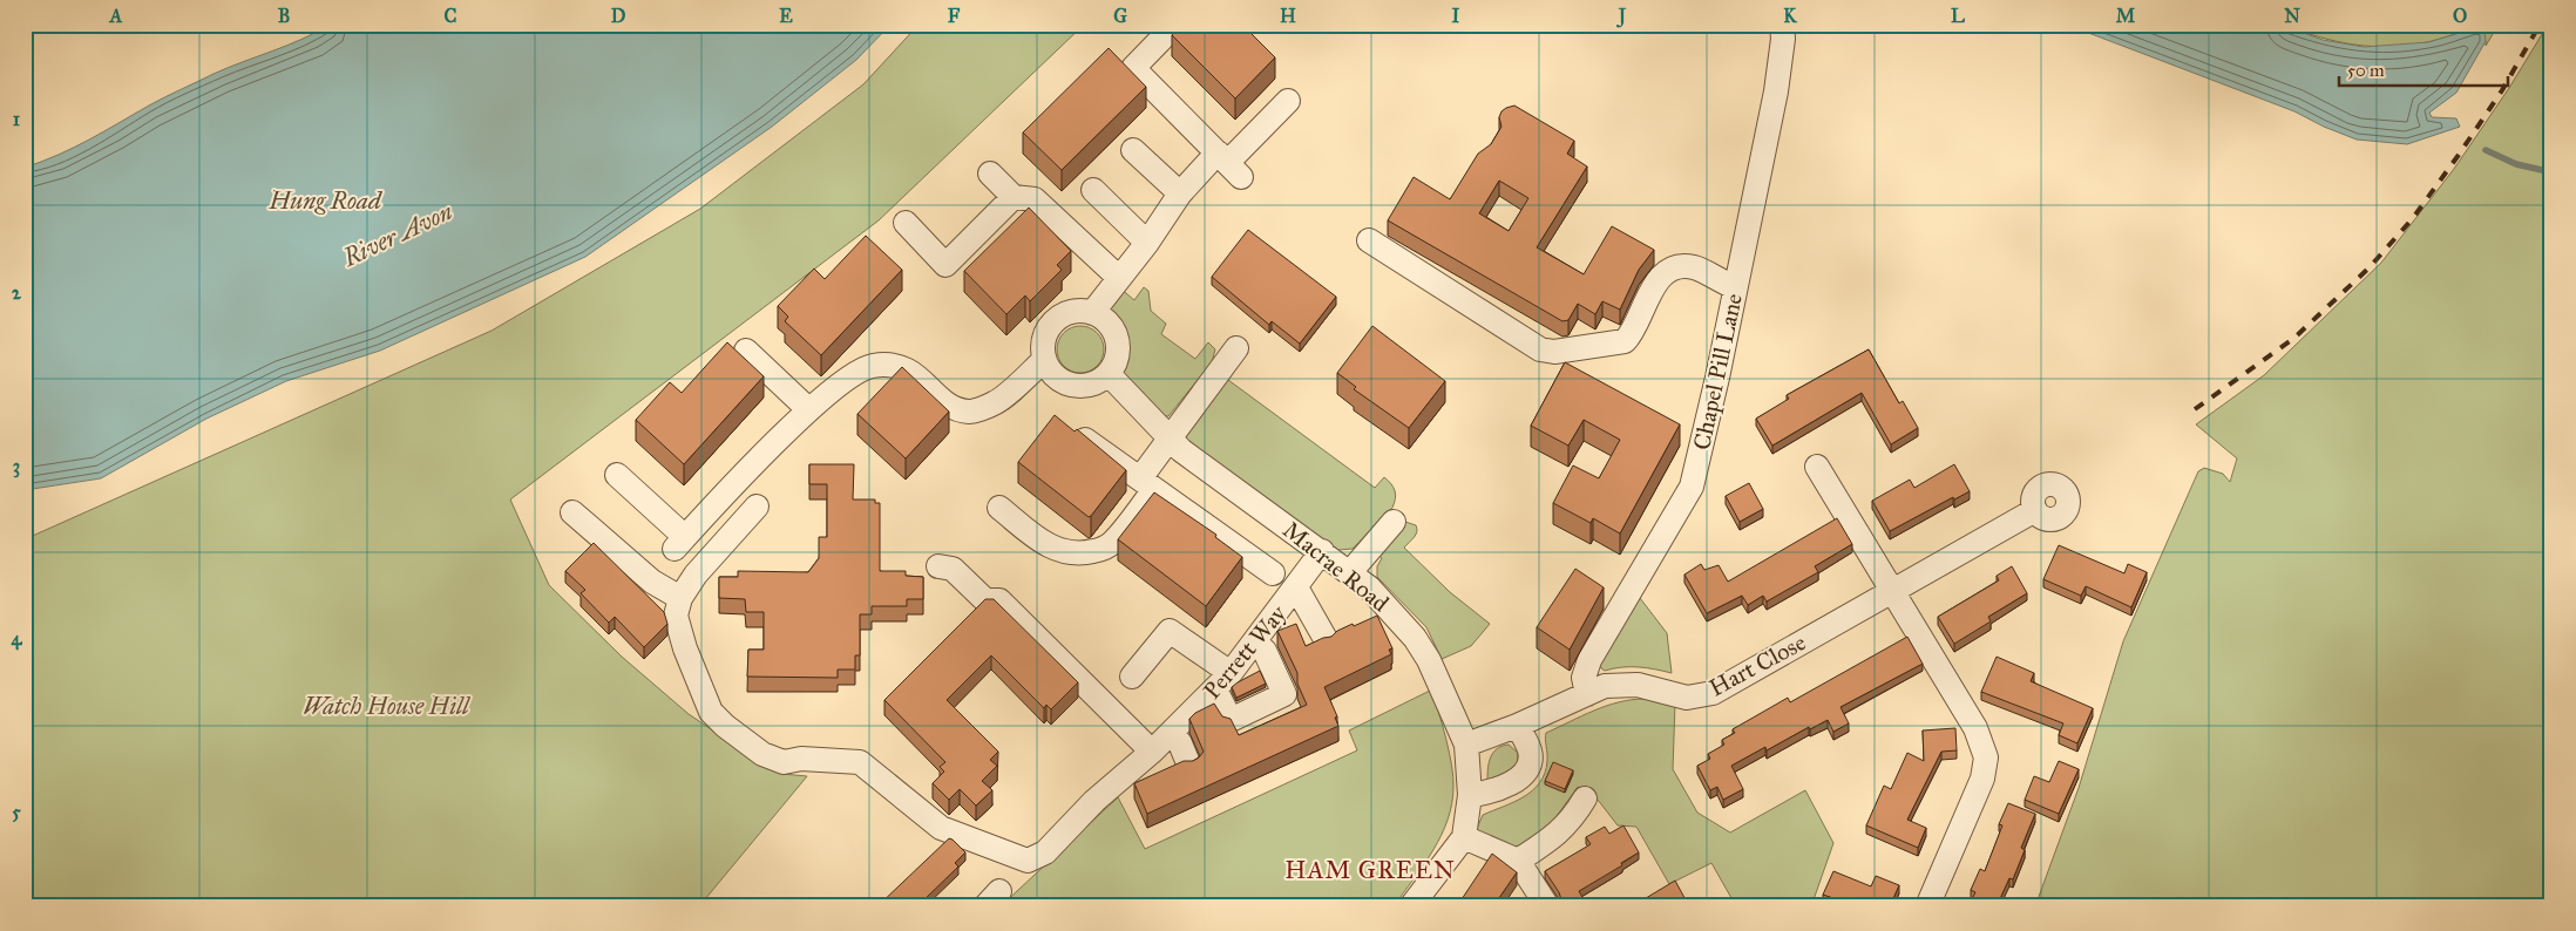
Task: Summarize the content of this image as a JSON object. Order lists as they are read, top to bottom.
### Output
{
  "streets": {
    "street": [
      "Chapel Pill Lane",
      "Macrae Road",
      "Perrett Way",
      "Hart Close"
    ]
  },
  "crossings": [
    ["Chapel Pill Lane", "Hart Close"],
    ["Macrae Road", "Perrett Way"],
    ["Macrae Road", "Hart Close"]
  ],
  "districts": ["HAM GREEN"],
  "water": ["Hung Road", "River Avon"],
  "parks": ["Watch House Hill"],
  "scale_bar": "50 m",
  "grid": {
    "columns": [
      "A",
      "B",
      "C",
      "D",
      "E",
      "F",
      "G",
      "H",
      "I",
      "J",
      "K",
      "L",
      "M",
      "N",
      "O"
    ],
    "rows": [
      "1",
      "2",
      "3",
      "4",
      "5"
    ]
  }
}
